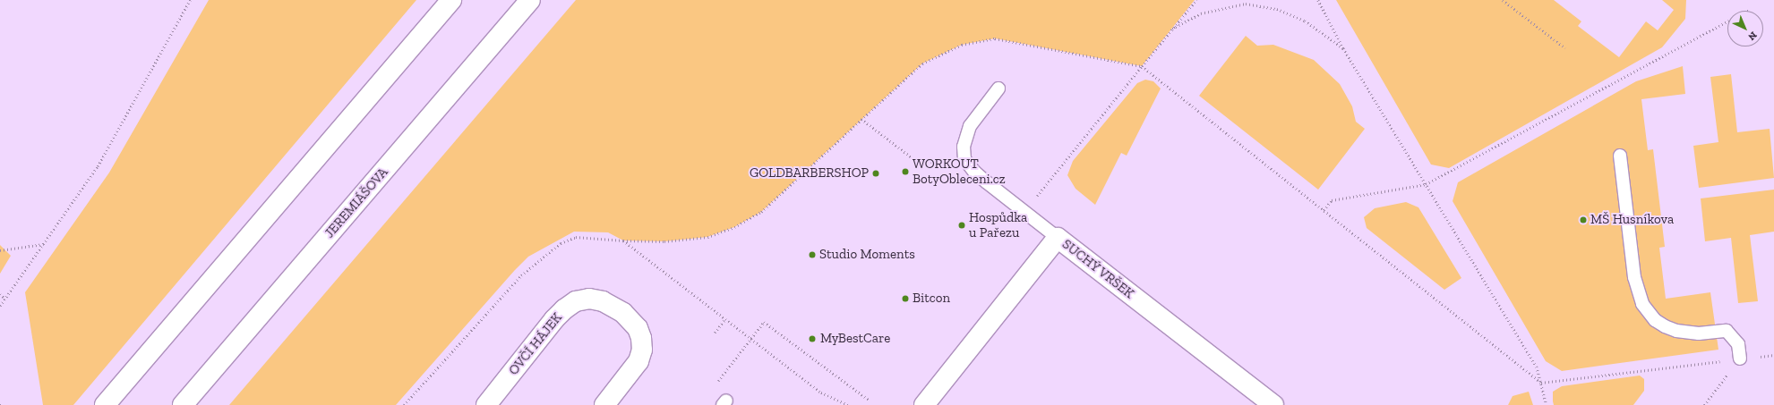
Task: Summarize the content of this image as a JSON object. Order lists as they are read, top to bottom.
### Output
{
  "streets": {
    "main road": ["JEREMIÁŠOVA", "SUCHÝ VRŠEK", "OVČÍ HÁJEK"]
  },
  "places": [
    "WORKOUT BotyObleceni.cz",
    "GOLDBARBERSHOP",
    "MŠ Husníkova",
    "Hospůdka u Pařezu",
    "Studio Moments",
    "Bitcon",
    "MyBestCare"
  ],
  "north": "bottom right"
}
